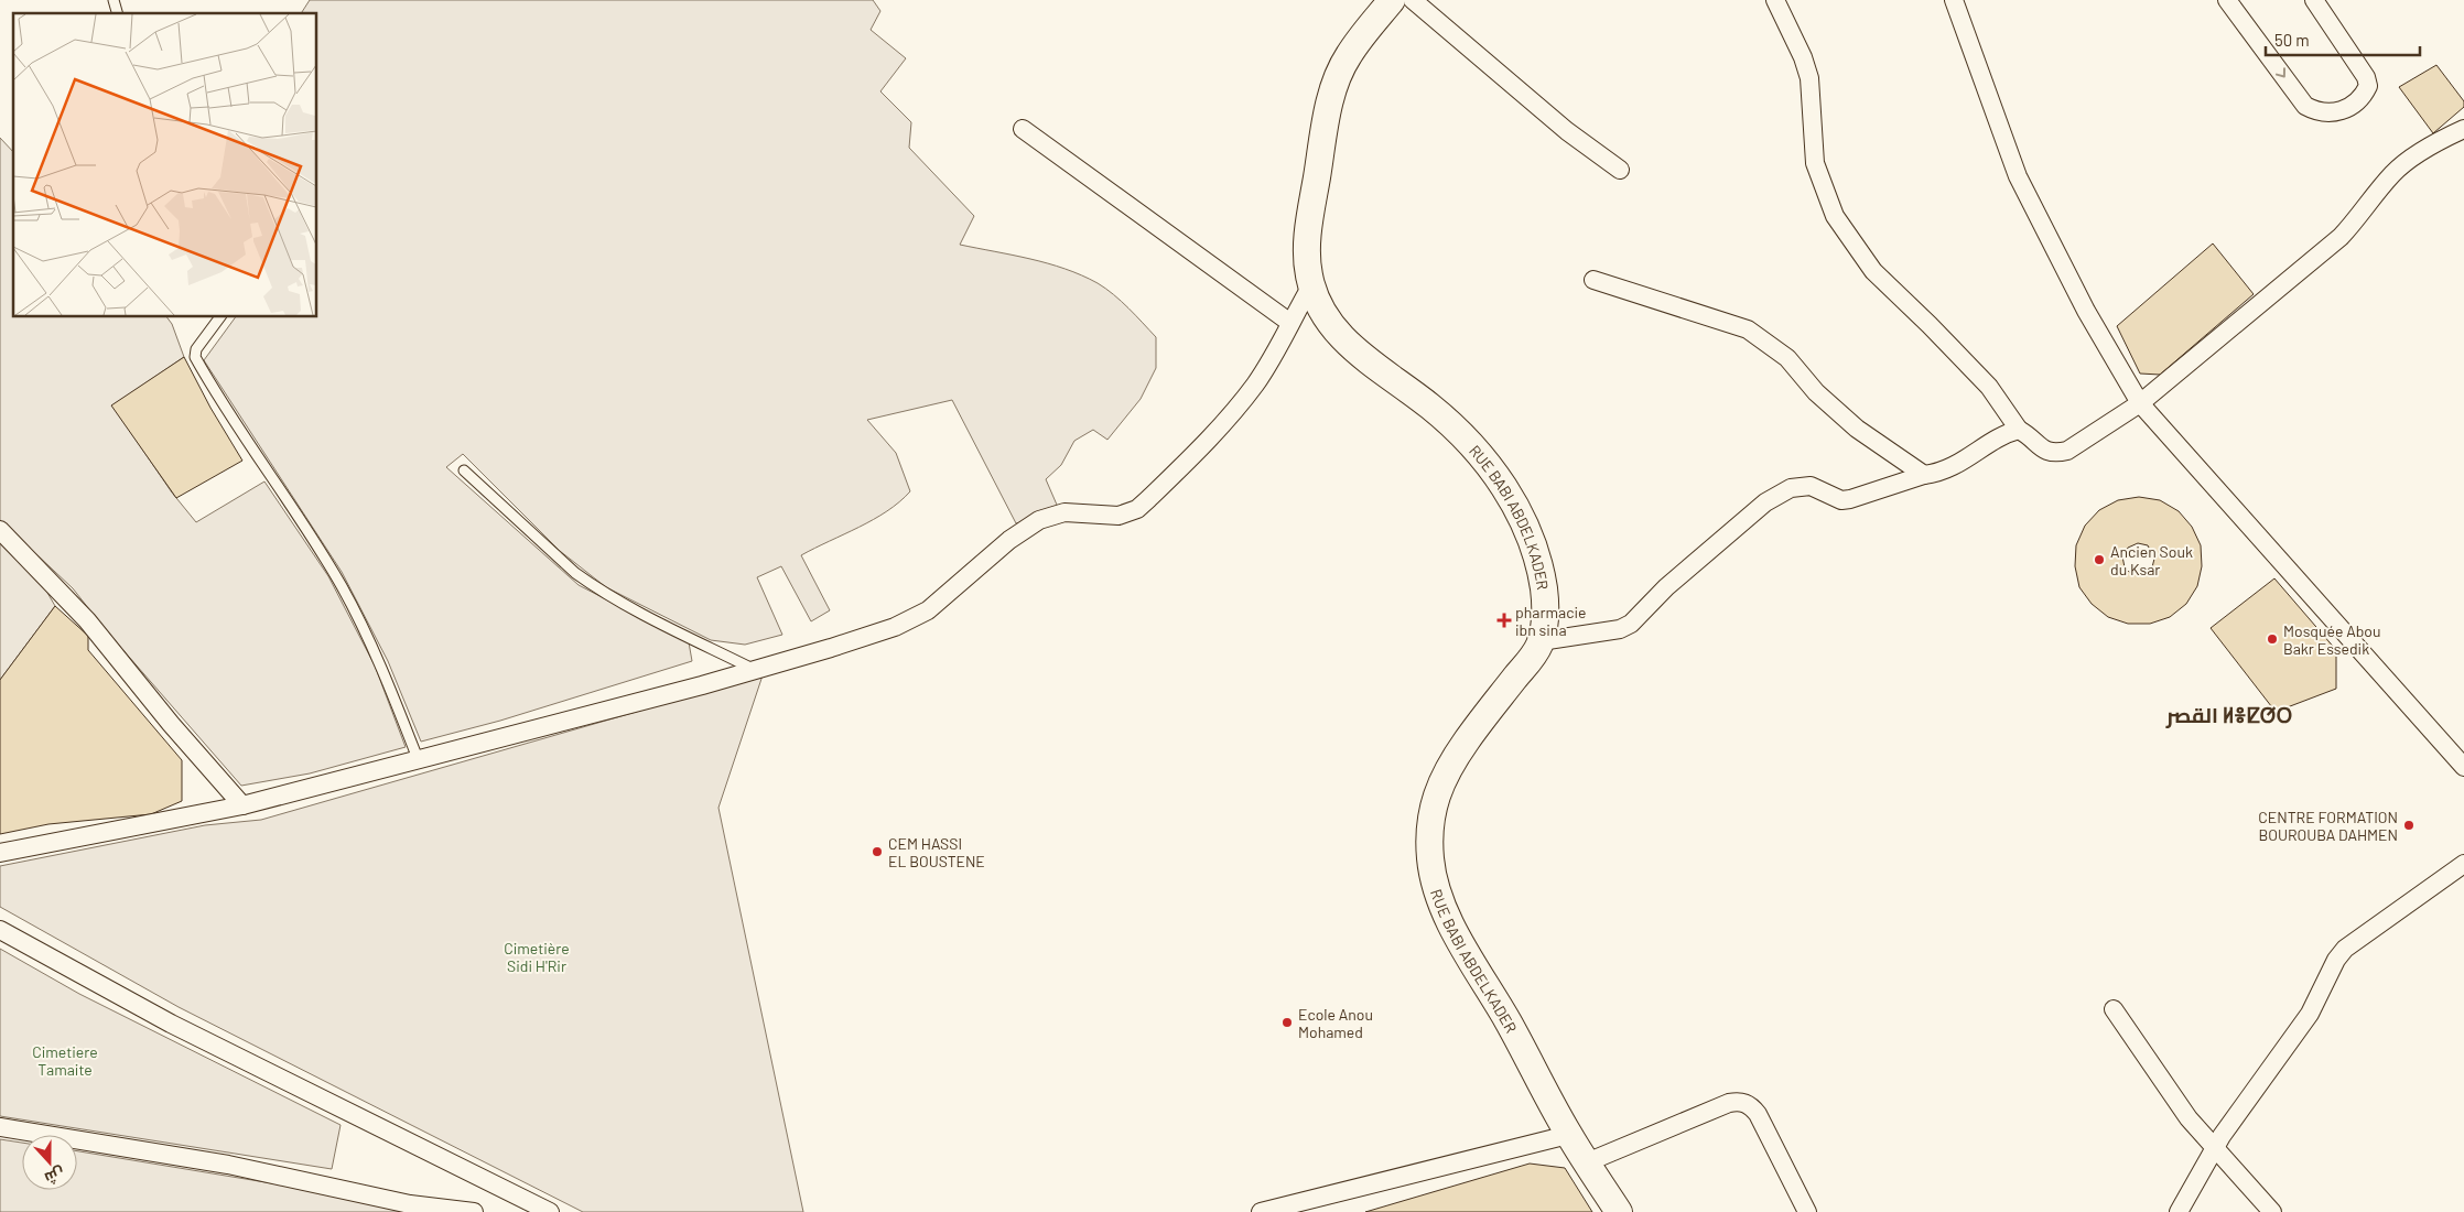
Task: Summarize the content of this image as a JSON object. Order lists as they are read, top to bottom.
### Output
{
  "streets": {
    "main road": ["RUE BABI ABDELKADER"]
  },
  "districts": ["القصر ⵍⴻⵇⵚⵔ"],
  "parks": ["Cimetière Sidi H'Rir", "Cimetiere Tamaite"],
  "places": {
    "other": [
      "Ancien Souk du Ksar",
      "Mosquée Abou Bakr Essedik",
      "CENTRE FORMATION BOUROUBA DAHMEN",
      "CEM HASSI EL BOUSTENE",
      "Ecole Anou Mohamed"
    ],
    "health": ["pharmacie ibn sina"]
  },
  "scale_bar": "50 m",
  "north": "bottom"
}
